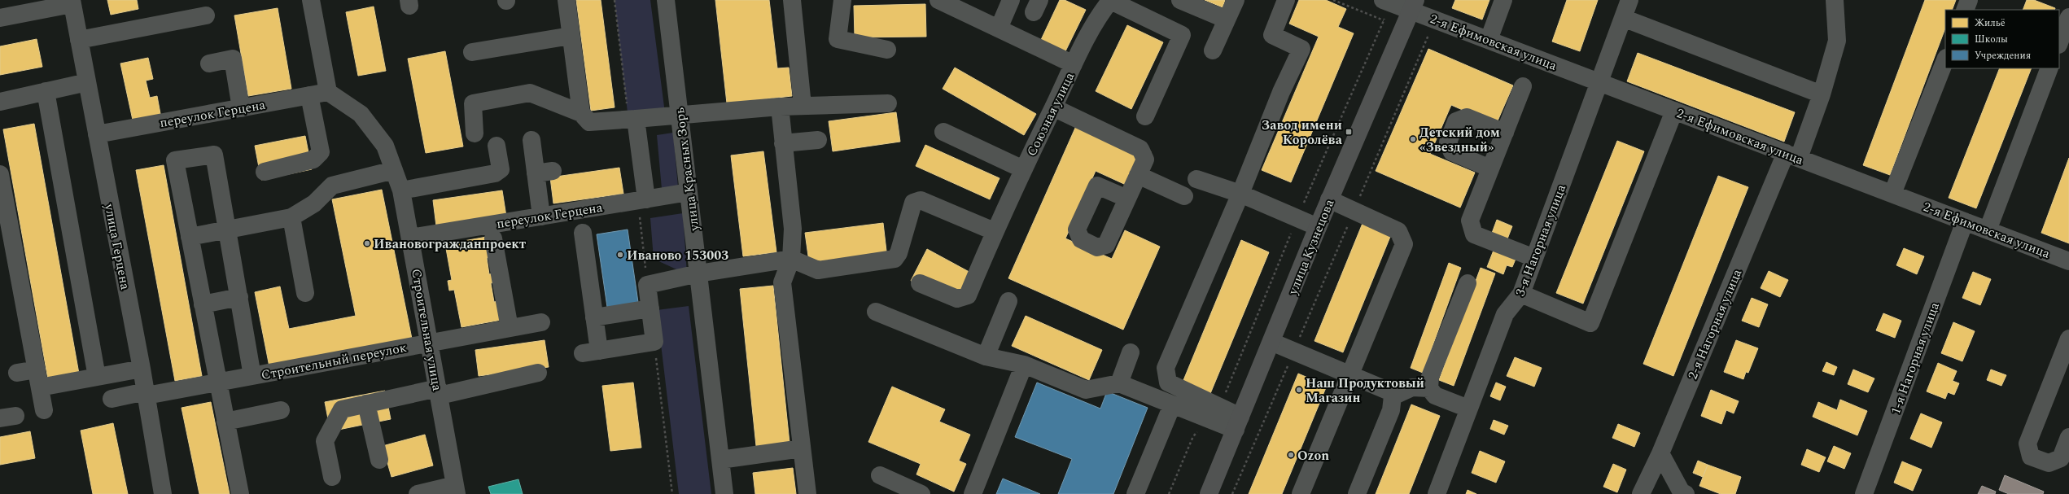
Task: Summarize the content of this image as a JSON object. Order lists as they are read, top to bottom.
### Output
{
  "streets": {
    "main road": ["улица Кузнецова"],
    "street": [
      "2-я Ефимовская улица",
      "переулок Герцена",
      "Союзная улица",
      "улица Красных Зорь",
      "3-я Нагорная улица",
      "улица Герцена",
      "2-я Нагорная улица",
      "Строительная улица",
      "1-я Нагорная улица",
      "Строительный переулок"
    ]
  },
  "crossings": [
    ["2-я Ефимовская улица", "3-я Нагорная улица"],
    ["2-я Ефимовская улица", "улица Кузнецова"],
    ["2-я Ефимовская улица", "2-я Нагорная улица"],
    ["2-я Ефимовская улица", "1-я Нагорная улица"],
    ["переулок Герцена", "улица Красных Зорь"],
    ["переулок Герцена", "улица Герцена"],
    ["переулок Герцена", "Строительная улица"],
    ["улица Герцена", "Строительный переулок"],
    ["Строительная улица", "Строительный переулок"]
  ],
  "places": {
    "transit": ["Завод имени Королёва"],
    "other": [
      "Детский дом «Звездный»",
      "Ивановогражданпроект",
      "Иваново 153003",
      "Наш Продуктовый Магазин",
      "Ozon"
    ]
  },
  "legend": ["Жильё", "Школы", "Учреждения"]
}
